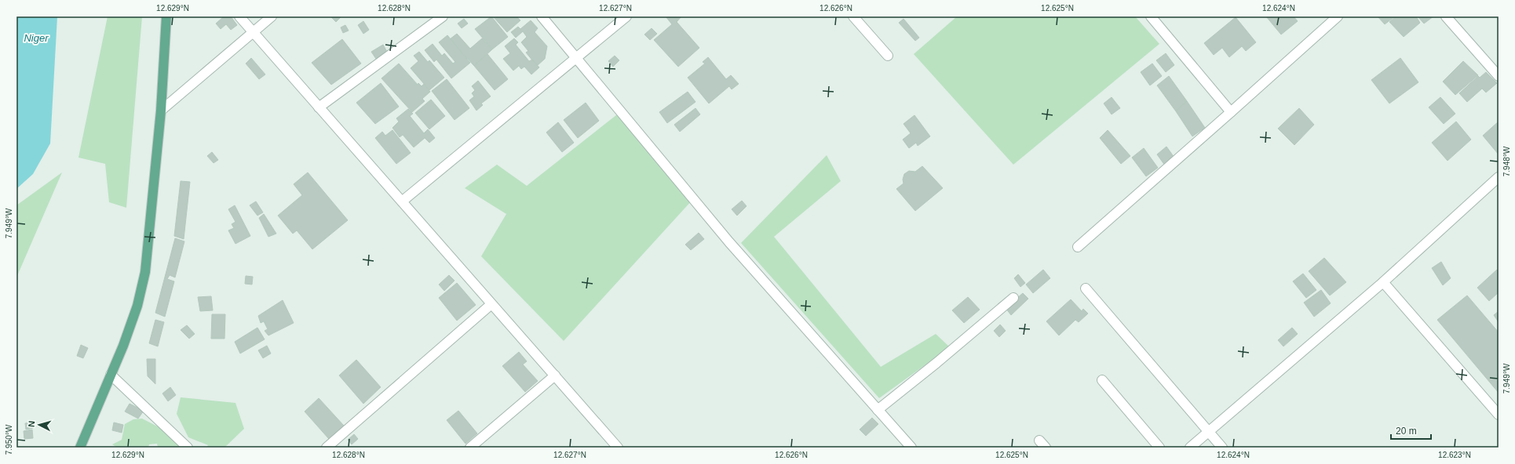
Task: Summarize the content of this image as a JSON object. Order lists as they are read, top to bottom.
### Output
{
  "water": ["Niger"],
  "scale_bar": "20 m",
  "north": "left",
  "coordinates": [
    "12.629°N",
    "12.628°N",
    "12.627°N",
    "12.626°N",
    "12.625°N",
    "12.624°N",
    "7.948°W",
    "7.949°W",
    "7.950°W",
    "12.623°N"
  ]
}
